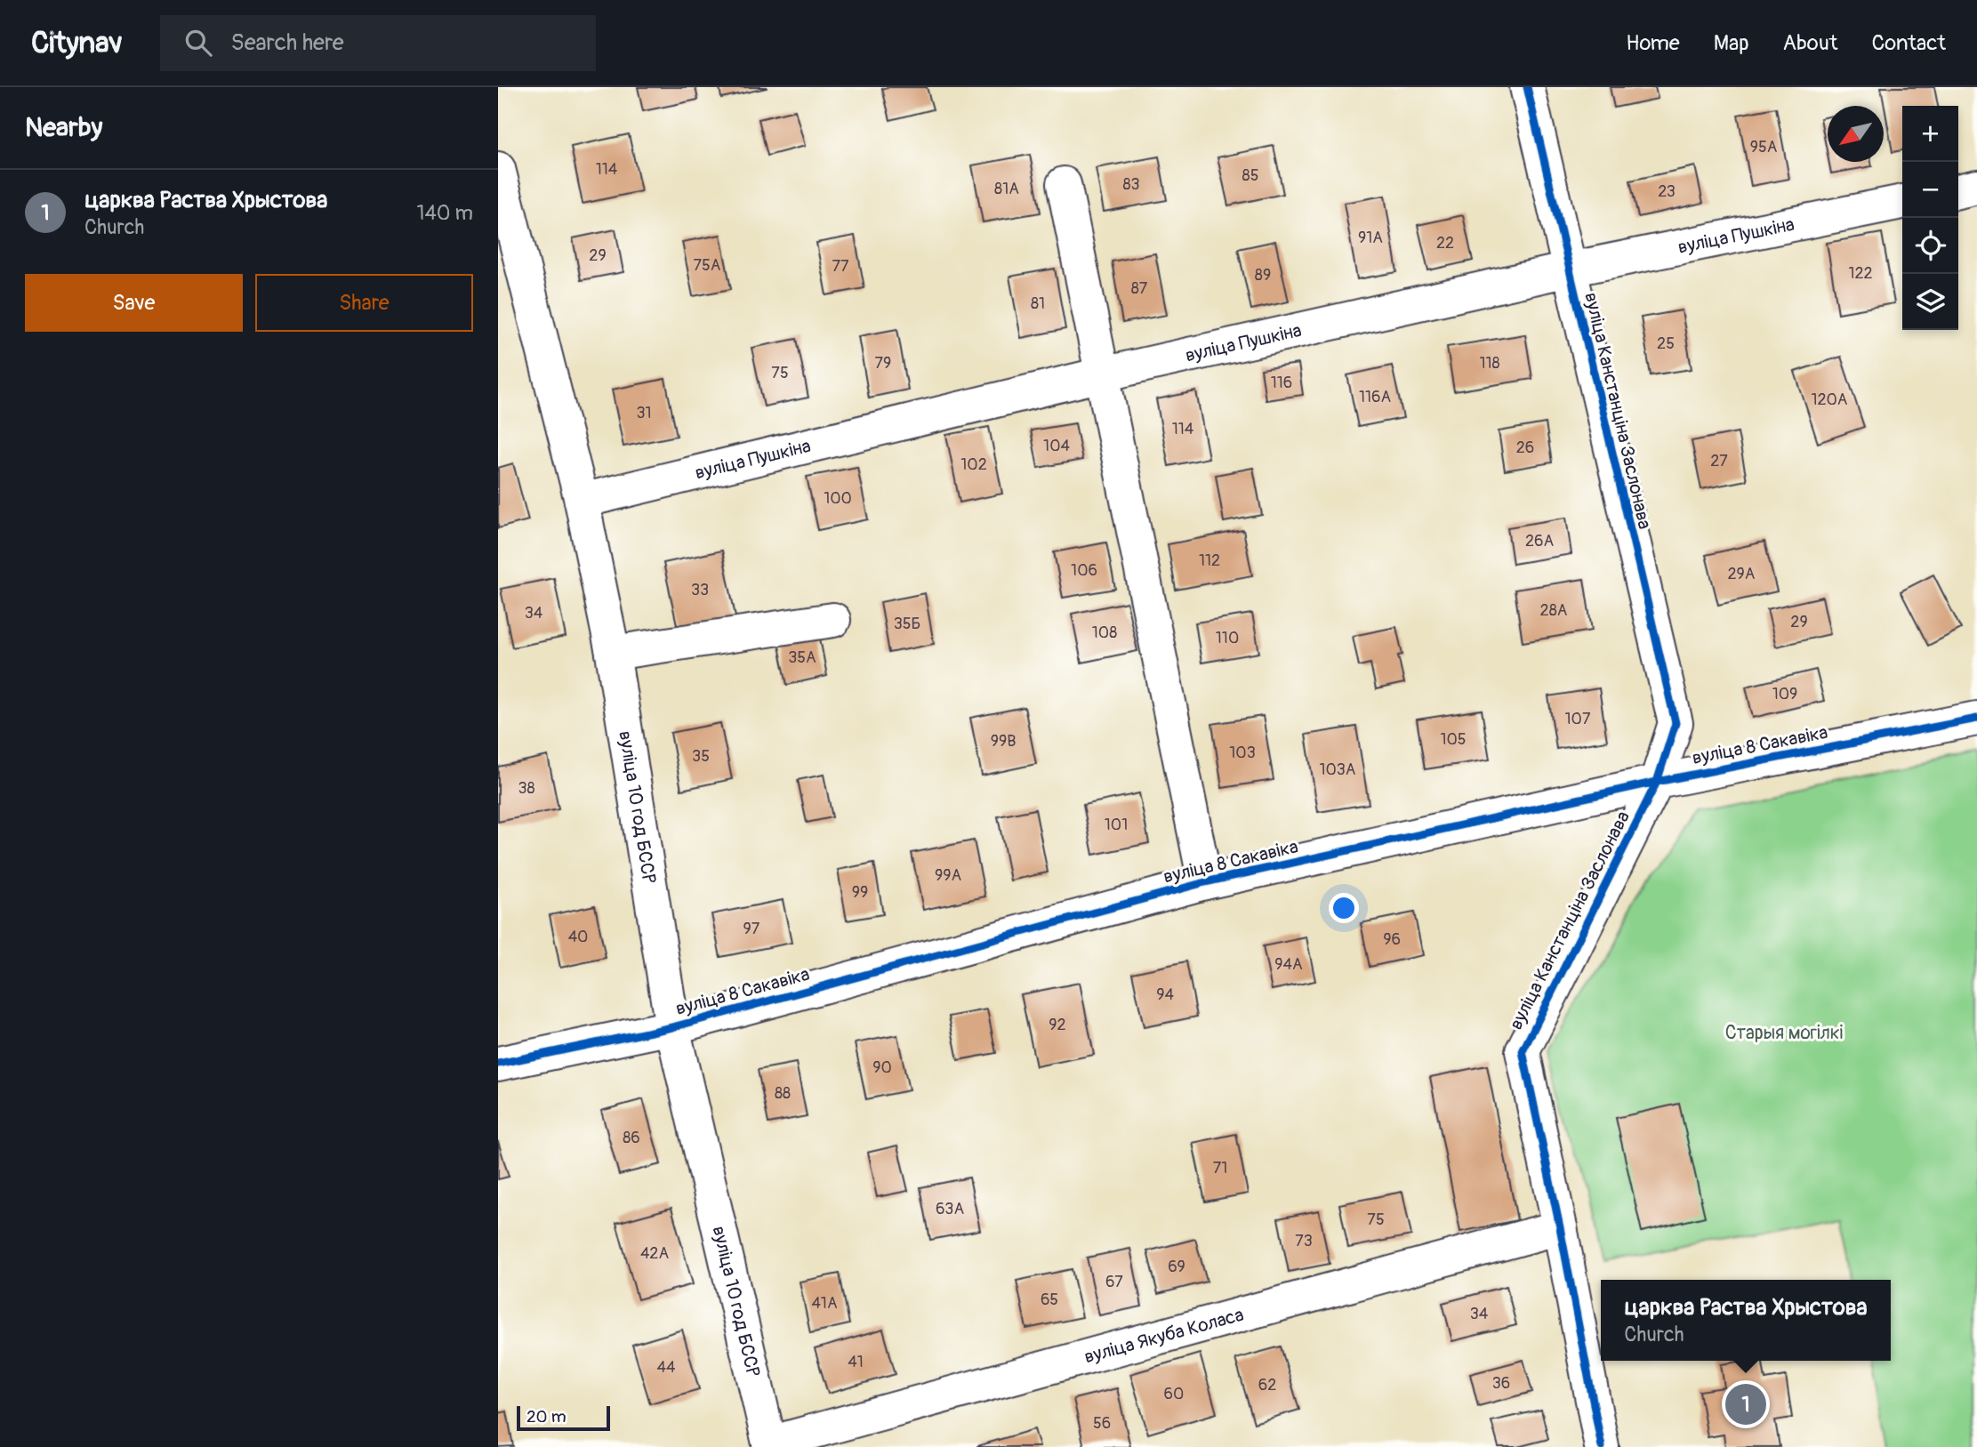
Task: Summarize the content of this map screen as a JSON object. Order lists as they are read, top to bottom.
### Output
{
  "streets": {
    "street": [
      "вуліца Пушкіна",
      "вуліца Канстанціна Заслонава",
      "вуліца 8 Сакавіка",
      "вуліца 10 год БССР",
      "вуліца Якуба Коласа"
    ]
  },
  "crossings": [
    ["вуліца Пушкіна", "вуліца Канстанціна Заслонава"],
    ["вуліца Пушкіна", "вуліца 10 год БССР"],
    ["вуліца Канстанціна Заслонава", "вуліца 8 Сакавіка"],
    ["вуліца Канстанціна Заслонава", "вуліца Якуба Коласа"],
    ["вуліца 8 Сакавіка", "вуліца 10 год БССР"],
    ["вуліца 10 год БССР", "вуліца Якуба Коласа"]
  ],
  "parks": ["Старыя могілкі"],
  "house_numbers": [
    "95А",
    "114",
    "85",
    "83",
    "81А",
    "23",
    "91А",
    "22",
    "29",
    "75А",
    "77",
    "122",
    "89",
    "87",
    "81",
    "25",
    "79",
    "118",
    "75",
    "116",
    "116А",
    "120А",
    "31",
    "114",
    "104",
    "26",
    "27",
    "102",
    "100",
    "26А",
    "112",
    "106",
    "29А",
    "33",
    "28А",
    "34",
    "29",
    "35Б",
    "108",
    "110",
    "35А",
    "109",
    "107",
    "105",
    "99В",
    "103",
    "35",
    "103А",
    "38",
    "101",
    "99А",
    "99",
    "97",
    "40",
    "96",
    "94А",
    "94",
    "92",
    "90",
    "88",
    "86",
    "71",
    "63А",
    "75",
    "73",
    "42А",
    "69",
    "67",
    "65",
    "41А",
    "34",
    "41",
    "44",
    "36",
    "62",
    "60",
    "56"
  ],
  "scale_bar": "20 m",
  "north": "bottom left",
  "page": {
    "header": "Citynav",
    "search": "Search here",
    "nav": [
      "Home",
      "Map",
      "About",
      "Contact"
    ],
    "heading": "Nearby",
    "map_buttons": ["+", "−"],
    "list": [
      {
        "mark": "1",
        "name": "царква Раства Хрыстова",
        "note": "Church",
        "value": "140 m"
      }
    ],
    "buttons": ["Save", "Share"],
    "popup": ["царква Раства Хрыстова", "Church"],
    "pins": "1",
    "scale": "20 m"
  }
}
